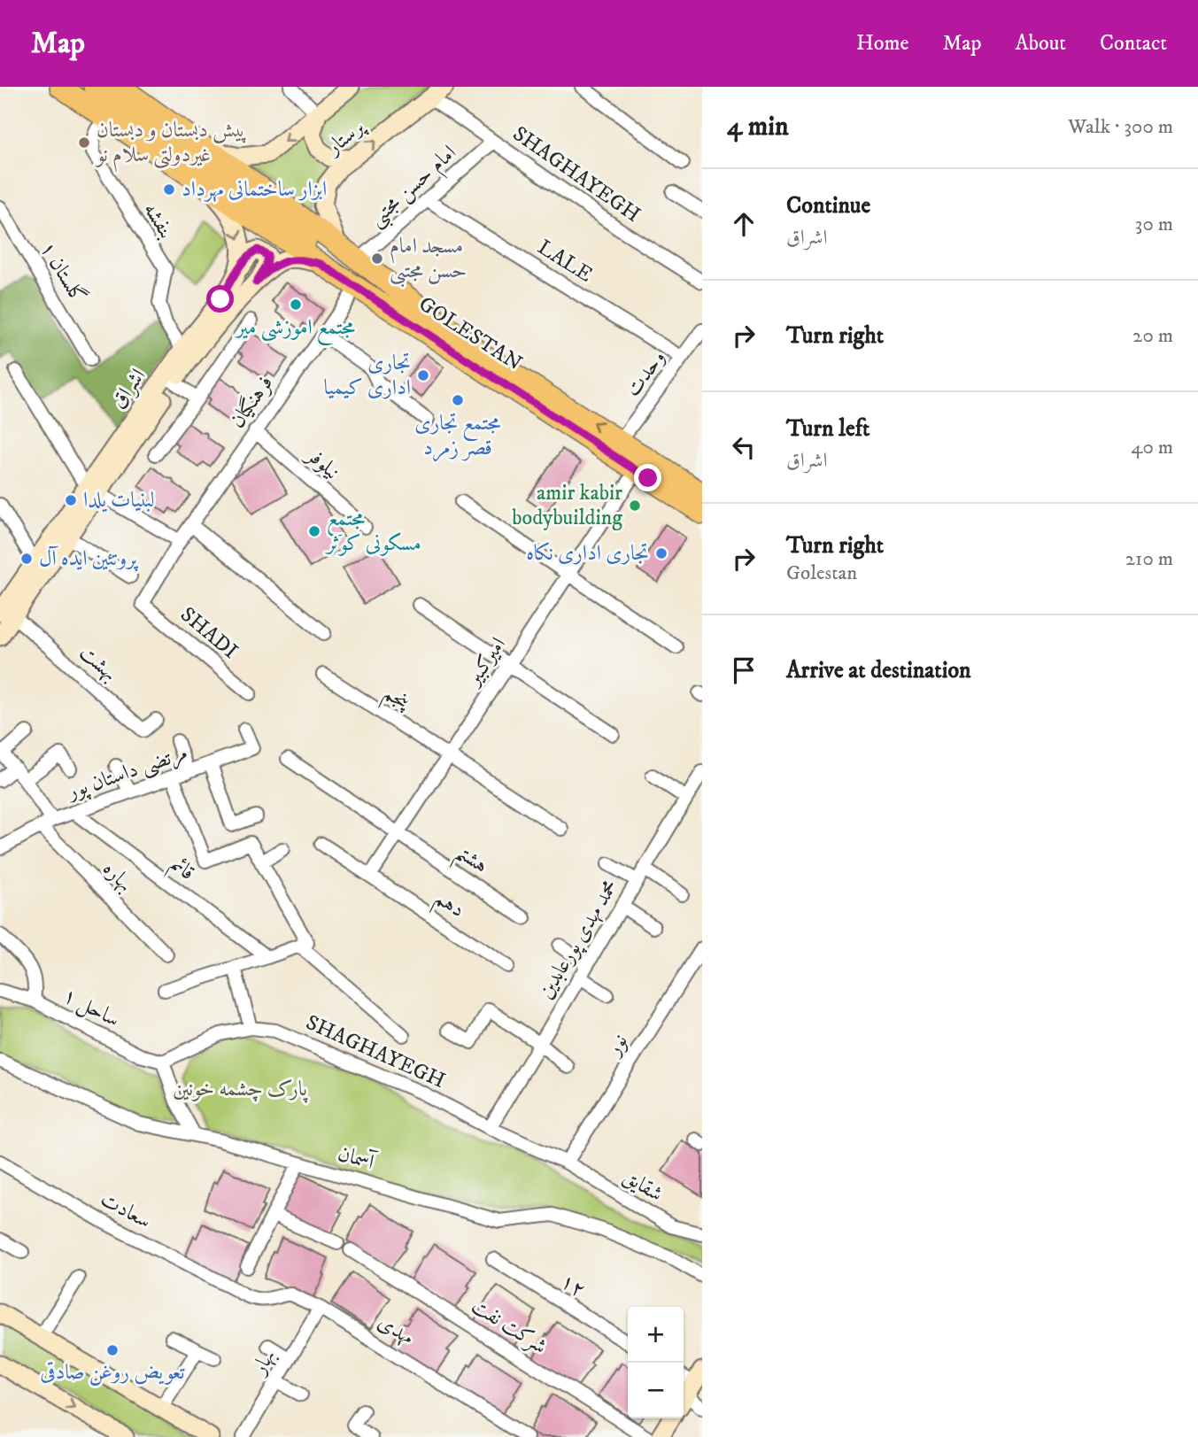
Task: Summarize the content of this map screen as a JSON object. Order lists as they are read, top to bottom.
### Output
{
  "streets": {
    "main road": ["پرستار", "GOLESTAN", "اشراق"],
    "street": [
      "SHAGHAYEGH",
      "امام حسن مجتبی",
      "بنفشه",
      "LALE",
      "گلستان ۱",
      "وحدت",
      "فرهنگیان",
      "نیلوفر",
      "SHADI",
      "امیرکبیر",
      "بهشت",
      "پنجم",
      "مرتضی داستان پور",
      "هشتم",
      "قائم",
      "بهاره",
      "دهم",
      "محمد مهدی پورعابدین",
      "ساحل ۱",
      "نور",
      "آسمان",
      "شقایق",
      "سعادت",
      "۱۲",
      "شرکت نفت",
      "مهدی",
      "بهار"
    ]
  },
  "crossings": [
    ["پرستار", "SHAGHAYEGH"],
    ["SHAGHAYEGH", "امام حسن مجتبی"],
    ["SHAGHAYEGH", "محمد مهدی پورعابدین"],
    ["SHAGHAYEGH", "ساحل ۱"],
    ["SHAGHAYEGH", "نور"],
    ["SHAGHAYEGH", "شقایق"],
    ["امام حسن مجتبی", "LALE"],
    ["بنفشه", "GOLESTAN"],
    ["بنفشه", "اشراق"],
    ["LALE", "وحدت"],
    ["GOLESTAN", "وحدت"],
    ["GOLESTAN", "اشراق"],
    ["GOLESTAN", "فرهنگیان"],
    ["GOLESTAN", "امیرکبیر"],
    ["اشراق", "بهشت"],
    ["فرهنگیان", "نیلوفر"],
    ["فرهنگیان", "SHADI"],
    ["امیرکبیر", "پنجم"],
    ["امیرکبیر", "هشتم"],
    ["امیرکبیر", "دهم"],
    ["مرتضی داستان پور", "قائم"],
    ["مرتضی داستان پور", "بهاره"],
    ["نور", "شقایق"],
    ["سعادت", "مهدی"],
    ["مهدی", "بهار"]
  ],
  "parks": ["پارک چشمه خونین"],
  "places": [
    "پیش دبستان و دبستان غیردولتی سلام نو",
    "ابزار ساختمانی مهرداد",
    "مسجد امام حسن مجتبی",
    "مجتمع اموزشی میر",
    "تجاری اداری کیمیا",
    "مجتمع تجاری قصر زمرد",
    "لبنیات یلدا",
    "amir kabir bodybuilding",
    "مجتمع مسکونی کوثر",
    "تجاری اداری نکاه",
    "پروتئین ایده آل",
    "تعویض روغن صادقی"
  ],
  "page": {
    "header": "Map",
    "nav": [
      "Home",
      "Map",
      "About",
      "Contact"
    ],
    "heading": ["4 min", "Walk · 300 m"],
    "list": [
      ["Continue", "اشراق", "30 m"],
      ["Turn right", "20 m"],
      ["Turn left", "اشراق", "40 m"],
      ["Turn right", "Golestan", "210 m"],
      "Arrive at destination"
    ],
    "map_buttons": ["+", "−"]
  }
}
